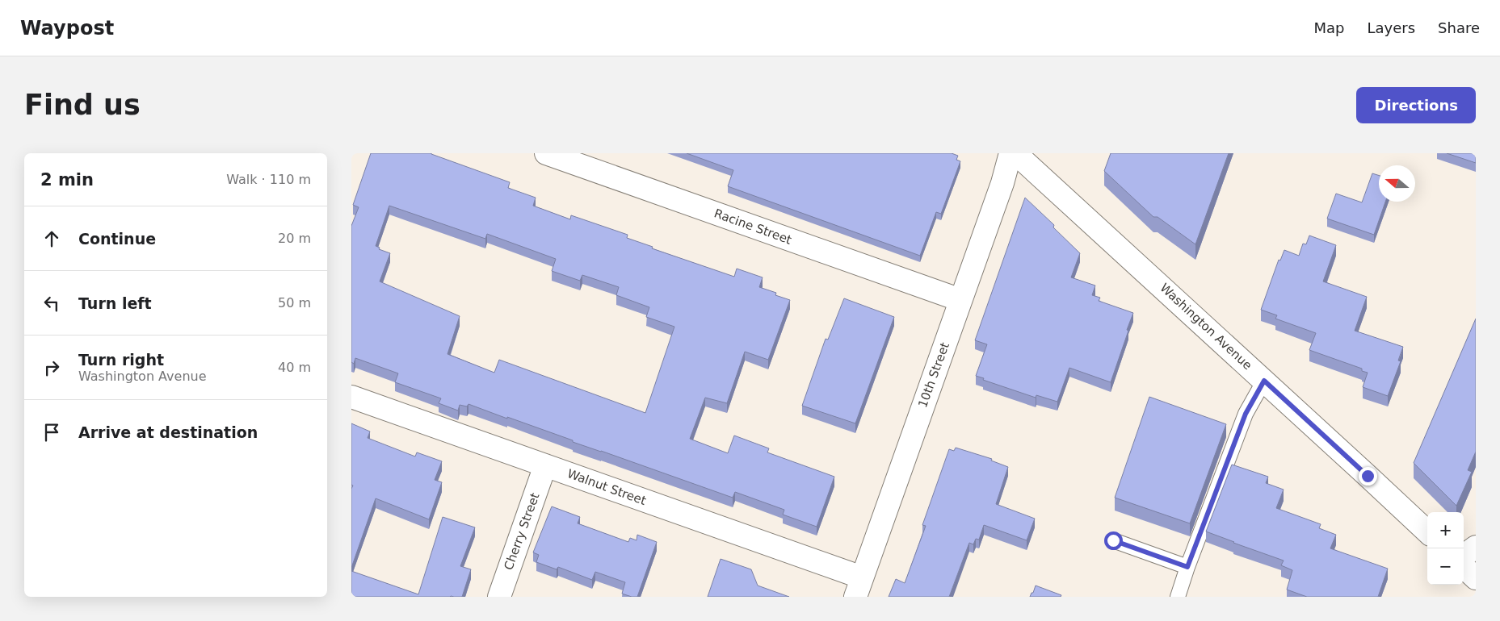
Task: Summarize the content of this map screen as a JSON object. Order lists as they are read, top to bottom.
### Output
{
  "streets": {
    "street": [
      "Racine Street",
      "Washington Avenue",
      "10th Street",
      "Walnut Street",
      "Cherry Street"
    ]
  },
  "crossings": [
    ["Racine Street", "10th Street"],
    ["10th Street", "Walnut Street"],
    ["Walnut Street", "Cherry Street"]
  ],
  "north": "left",
  "page": {
    "header": "Waypost",
    "nav": ["Map", "Layers", "Share"],
    "buttons": "Directions",
    "title": "Find us",
    "heading": ["2 min", "Walk · 110 m"],
    "list": [
      ["Continue", "20 m"],
      ["Turn left", "50 m"],
      ["Turn right", "Washington Avenue", "40 m"],
      "Arrive at destination"
    ],
    "map_buttons": ["+", "−"]
  }
}
